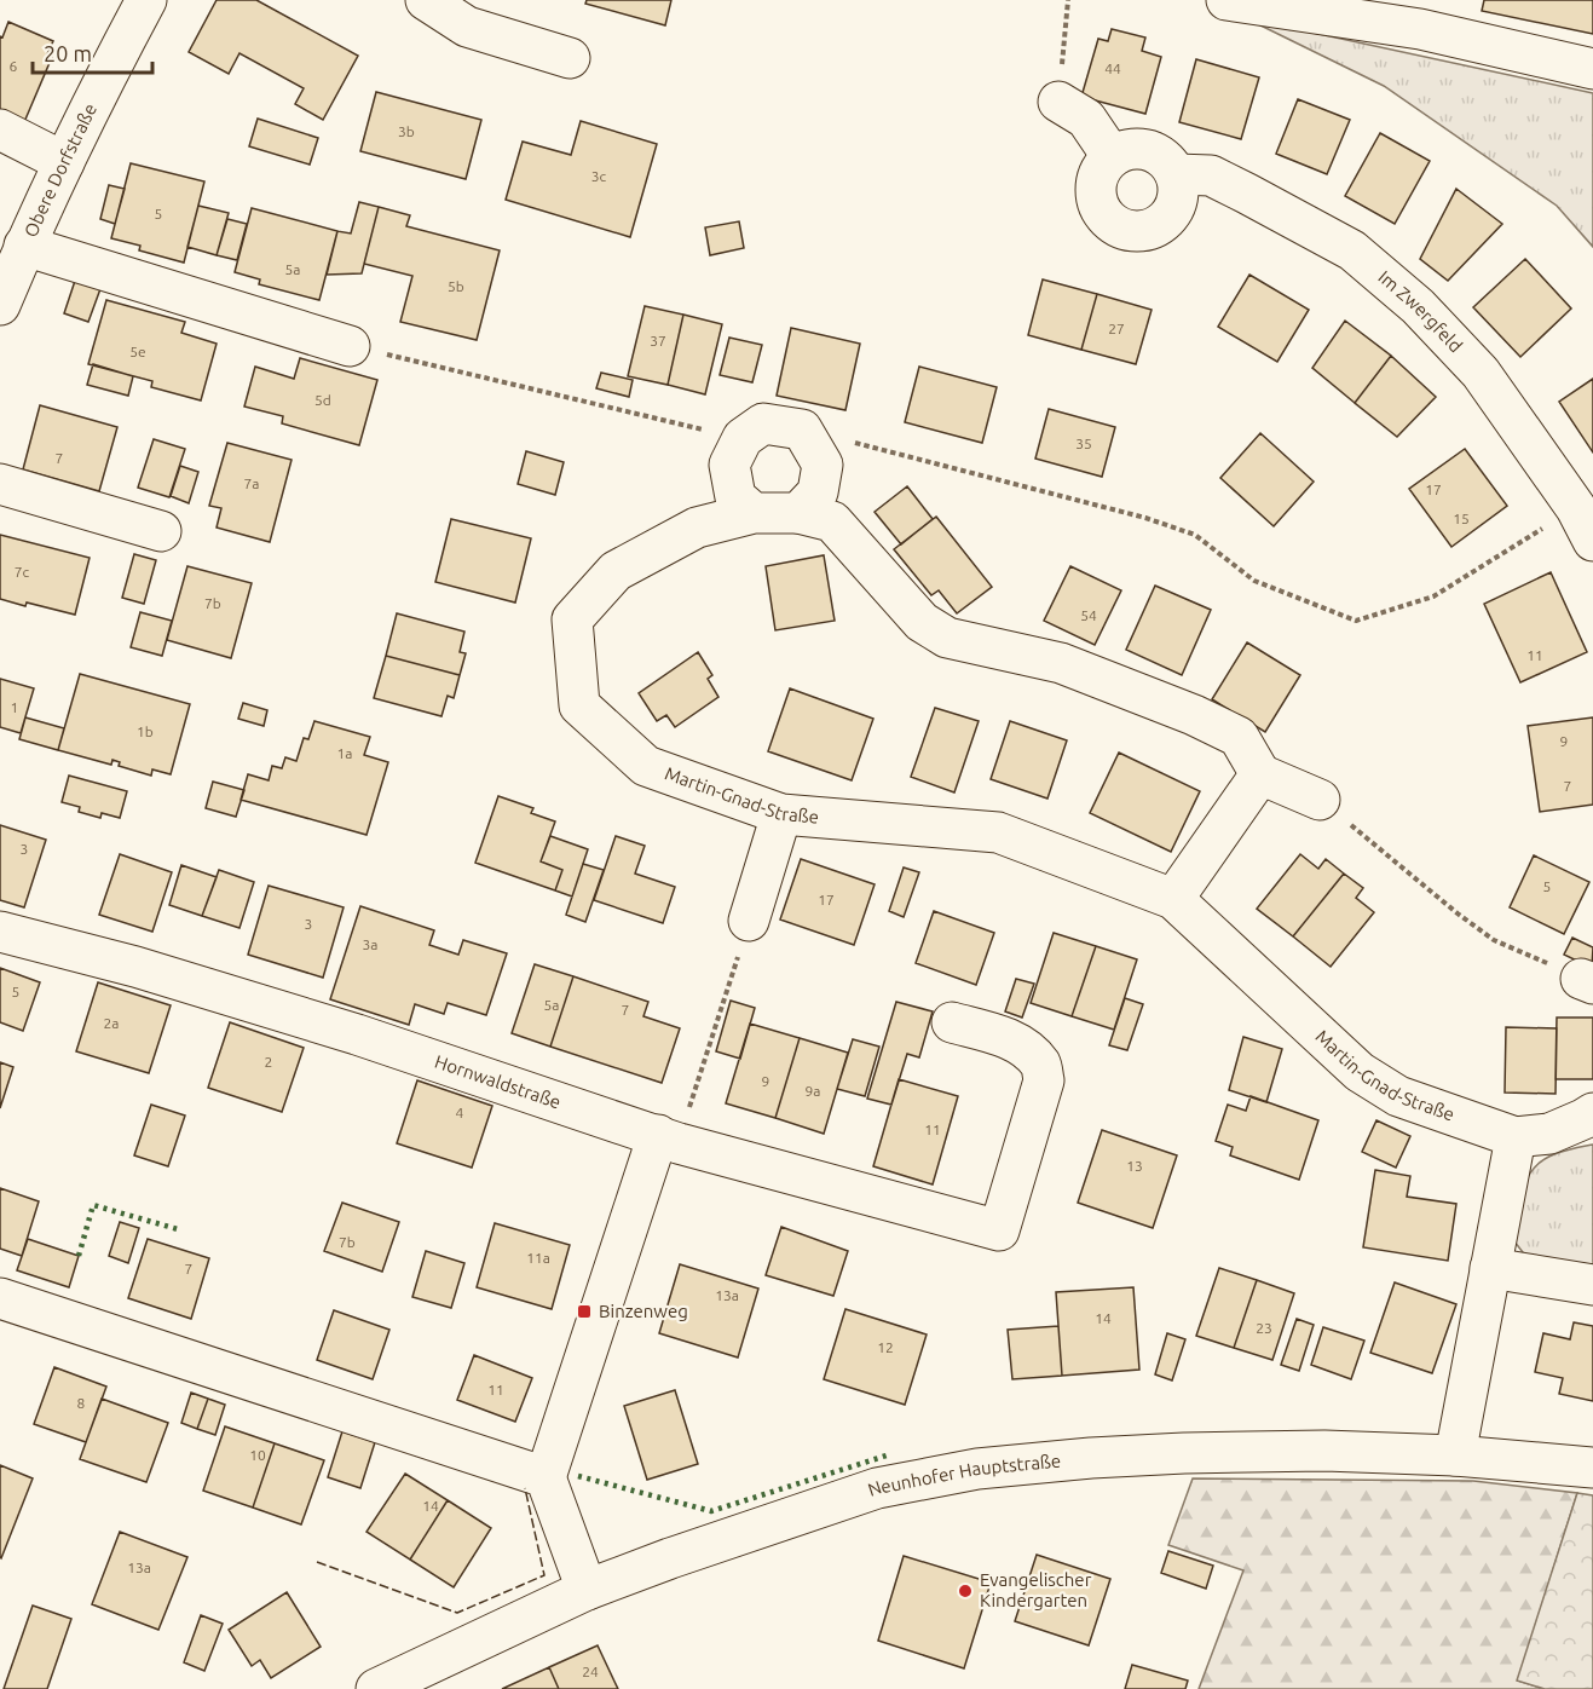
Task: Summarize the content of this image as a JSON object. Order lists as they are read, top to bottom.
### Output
{
  "streets": {
    "street": [
      "Obere Dorfstraße",
      "Im Zwergfeld",
      "Martin-Gnad-Straße",
      "Hornwaldstraße",
      "Neunhofer Hauptstraße"
    ]
  },
  "places": {
    "transit": ["Binzenweg"],
    "other": ["Evangelischer Kindergarten"]
  },
  "house_numbers": [
    "6",
    "44",
    "3b",
    "3c",
    "5",
    "5a",
    "5b",
    "27",
    "37",
    "5e",
    "5d",
    "35",
    "7",
    "7a",
    "17",
    "15",
    "7c",
    "7b",
    "54",
    "11",
    "1",
    "1b",
    "9",
    "1a",
    "7",
    "3",
    "5",
    "17",
    "3",
    "3a",
    "5",
    "5a",
    "7",
    "2a",
    "2",
    "9",
    "9a",
    "4",
    "11",
    "13",
    "7b",
    "11a",
    "7",
    "13a",
    "14",
    "23",
    "12",
    "11",
    "8",
    "10",
    "14",
    "13a",
    "24"
  ],
  "scale_bar": "20 m"
}
